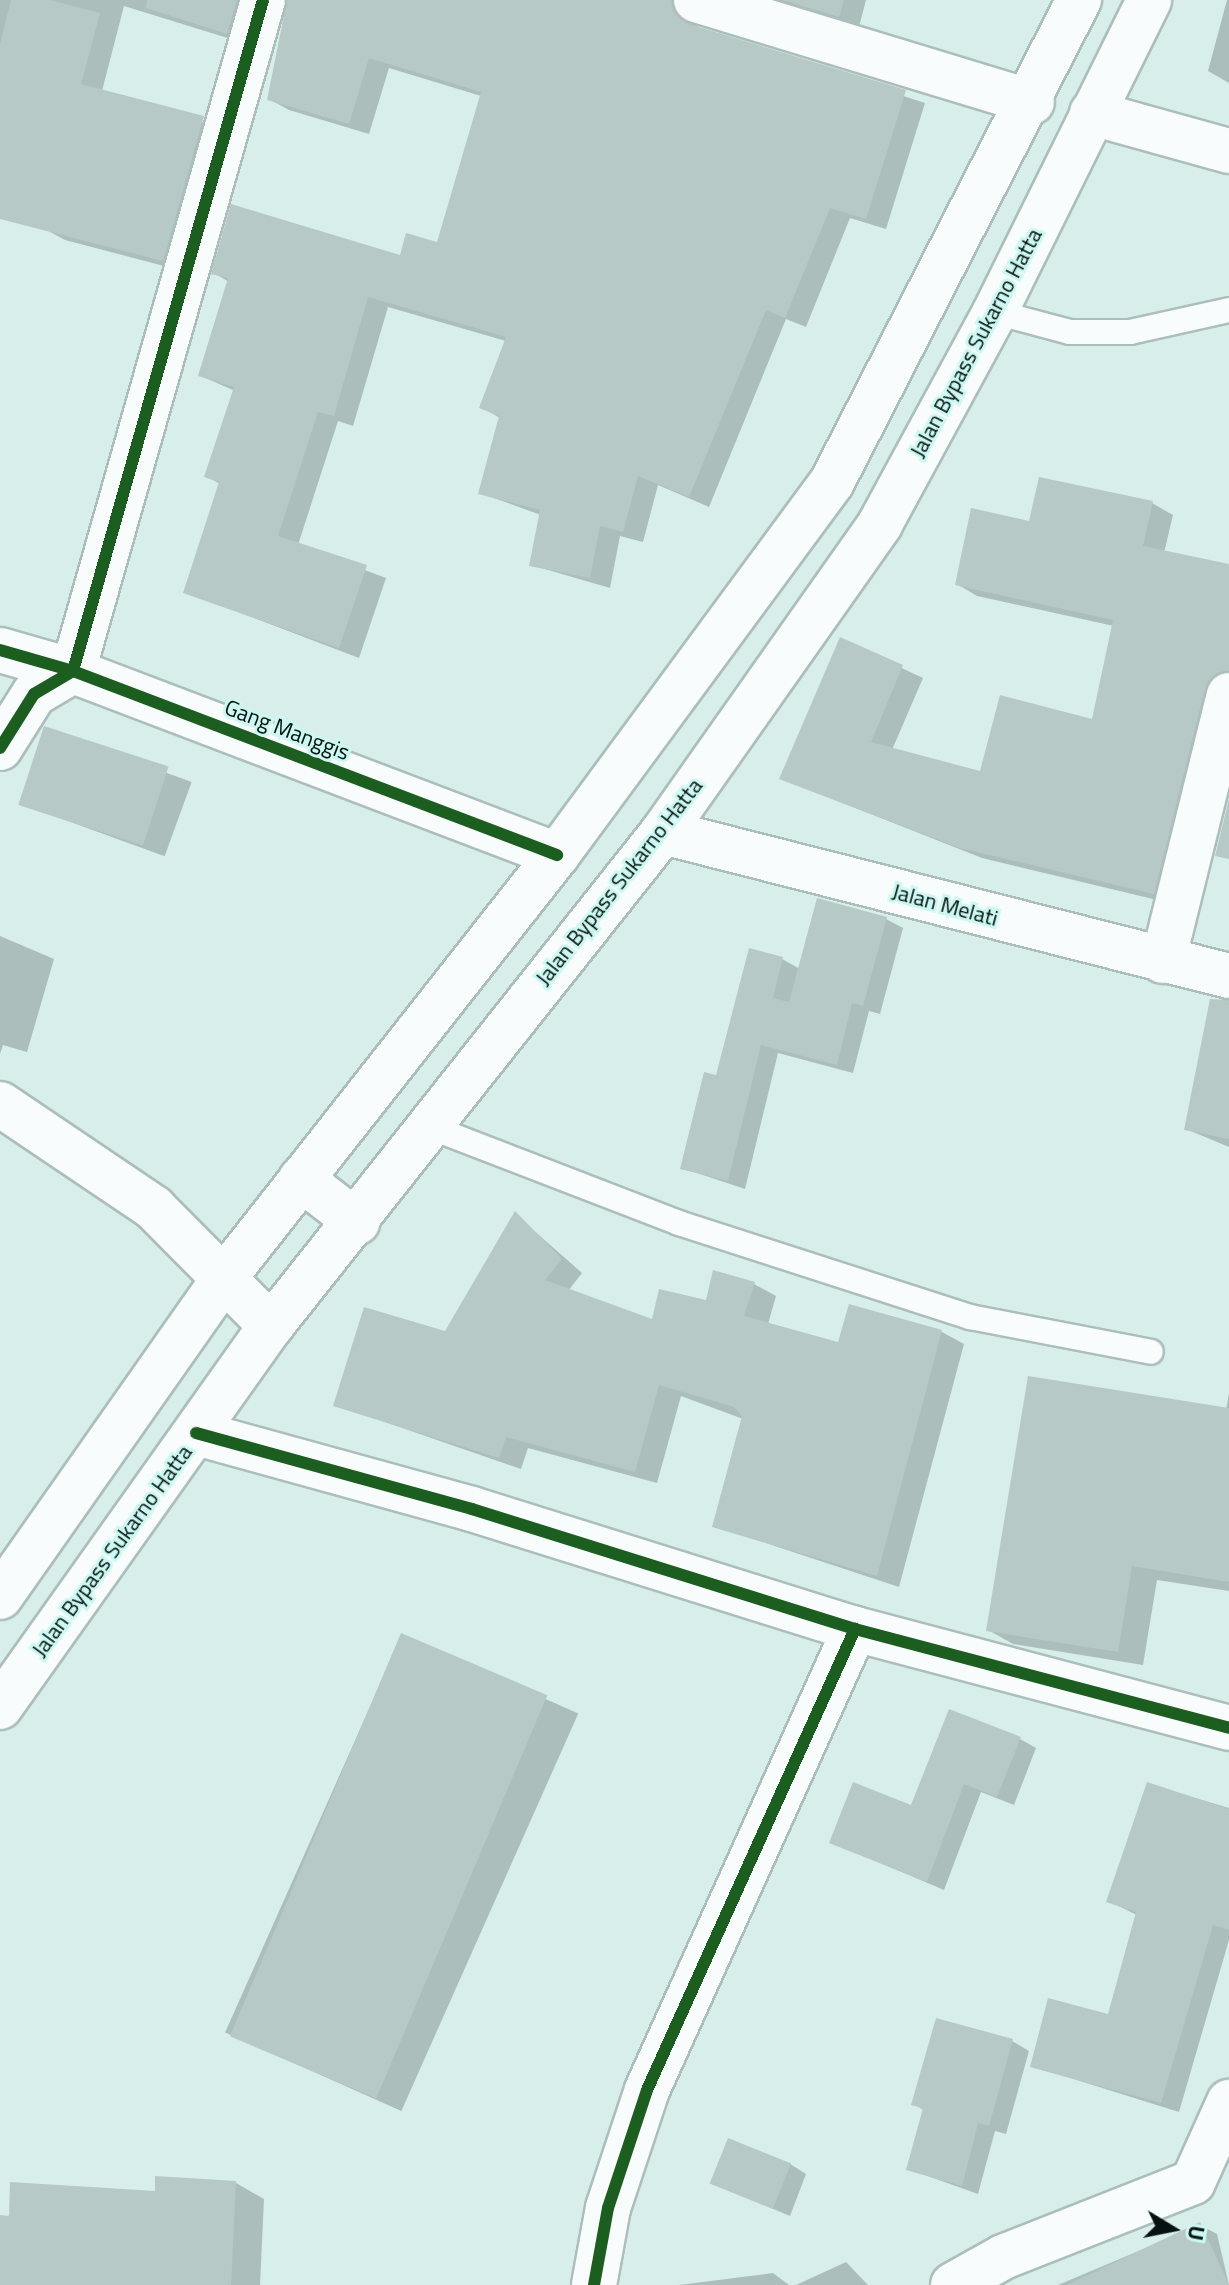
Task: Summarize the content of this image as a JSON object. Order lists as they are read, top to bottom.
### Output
{
  "streets": {
    "main road": ["Jalan Bypass Sukarno Hatta", "Gang Manggis", "Jalan Melati"]
  },
  "crossings": [
    ["Jalan Bypass Sukarno Hatta", "Jalan Melati"]
  ],
  "north": "right"
}
